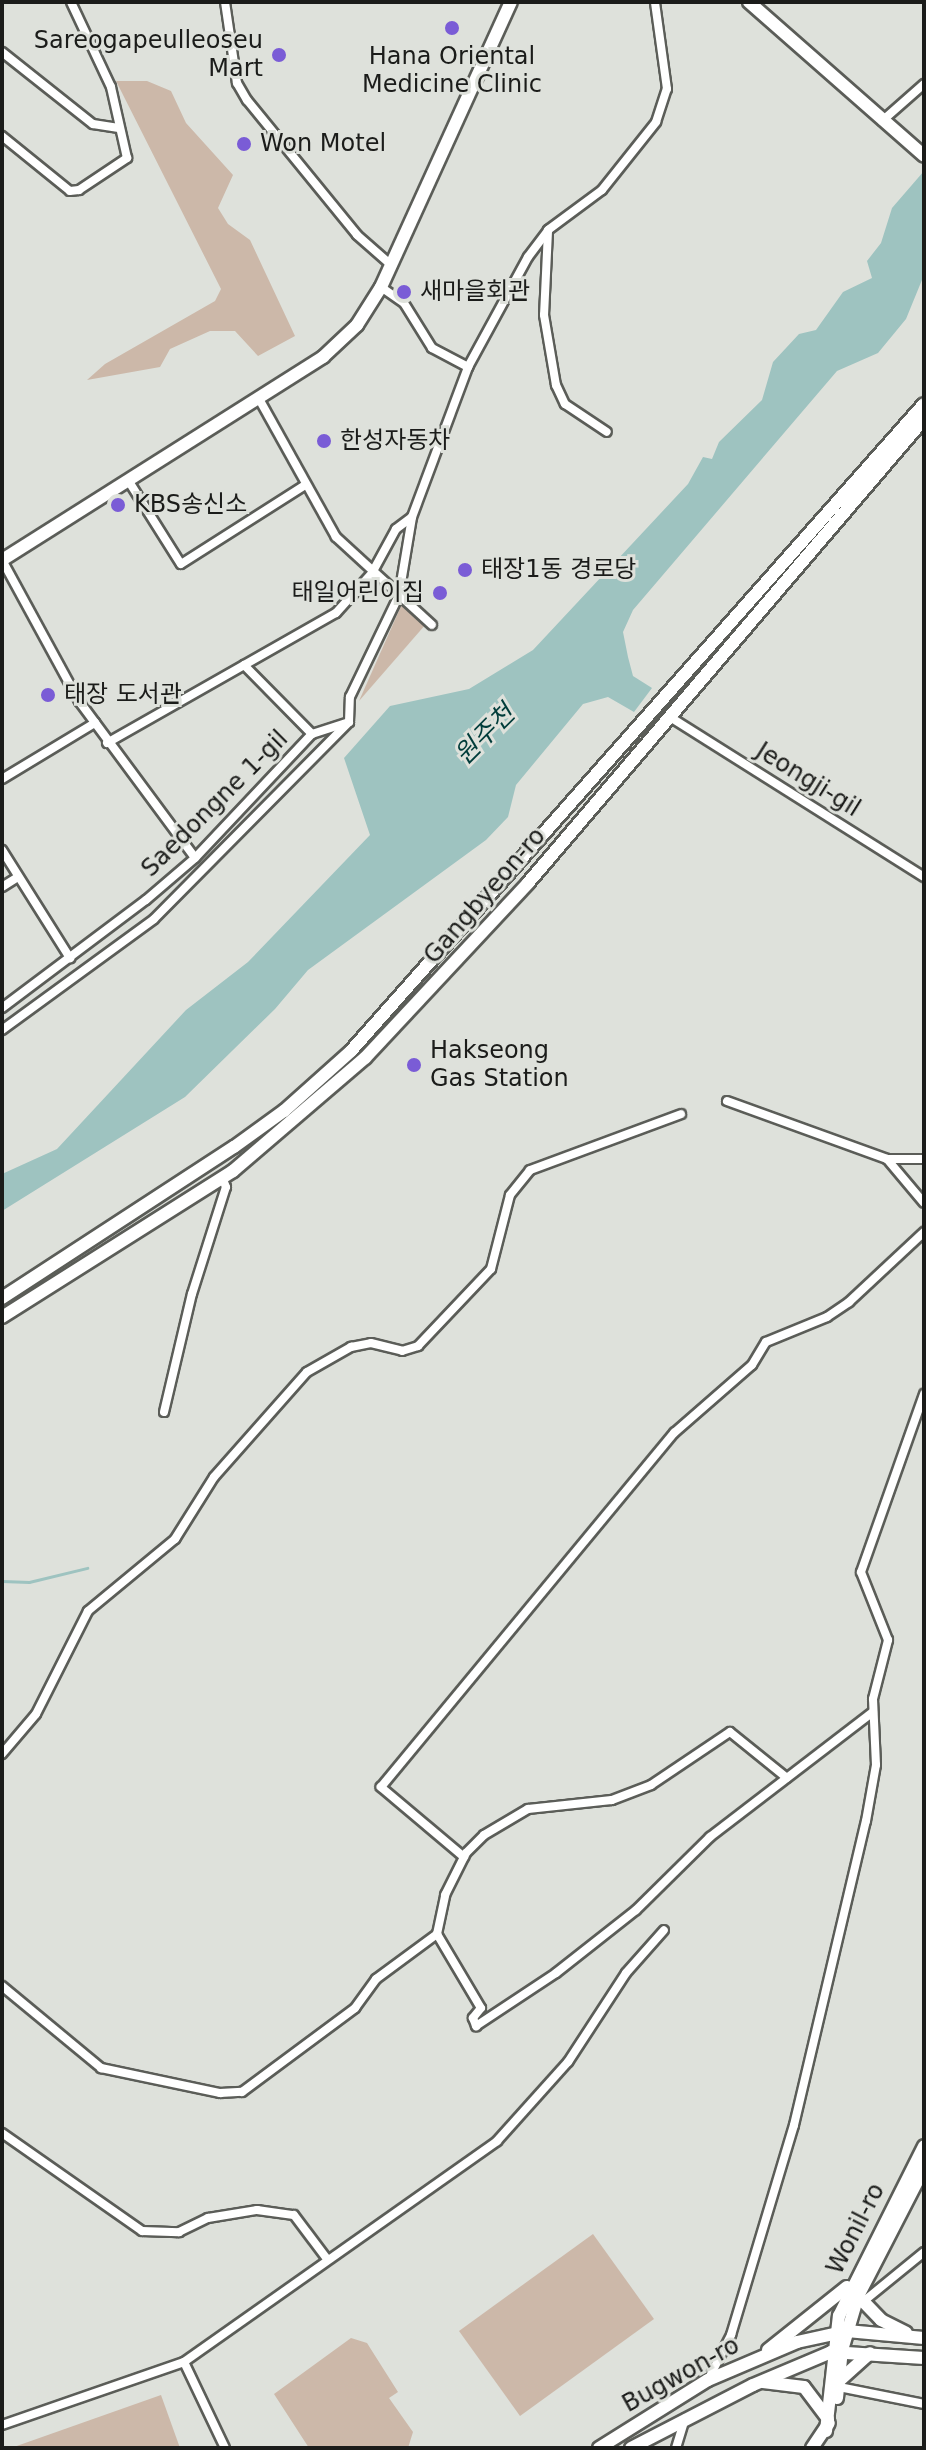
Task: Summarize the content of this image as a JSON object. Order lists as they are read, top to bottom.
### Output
{
  "streets": {
    "street": [
      "Jeongji-gil",
      "Saedongne 1-gil",
      "Gangbyeon-ro",
      "Wonil-ro",
      "Bugwon-ro"
    ]
  },
  "crossings": [
    ["Jeongji-gil", "Gangbyeon-ro"],
    ["Wonil-ro", "Bugwon-ro"]
  ],
  "water": ["원주천"],
  "places": [
    "Hana Oriental Medicine Clinic",
    "Sareogapeulleoseu Mart",
    "Won Motel",
    "새마을회관",
    "한성자동차",
    "KBS송신소",
    "태장1동 경로당",
    "태일어린이집",
    "태장 도서관",
    "Hakseong Gas Station"
  ]
}
